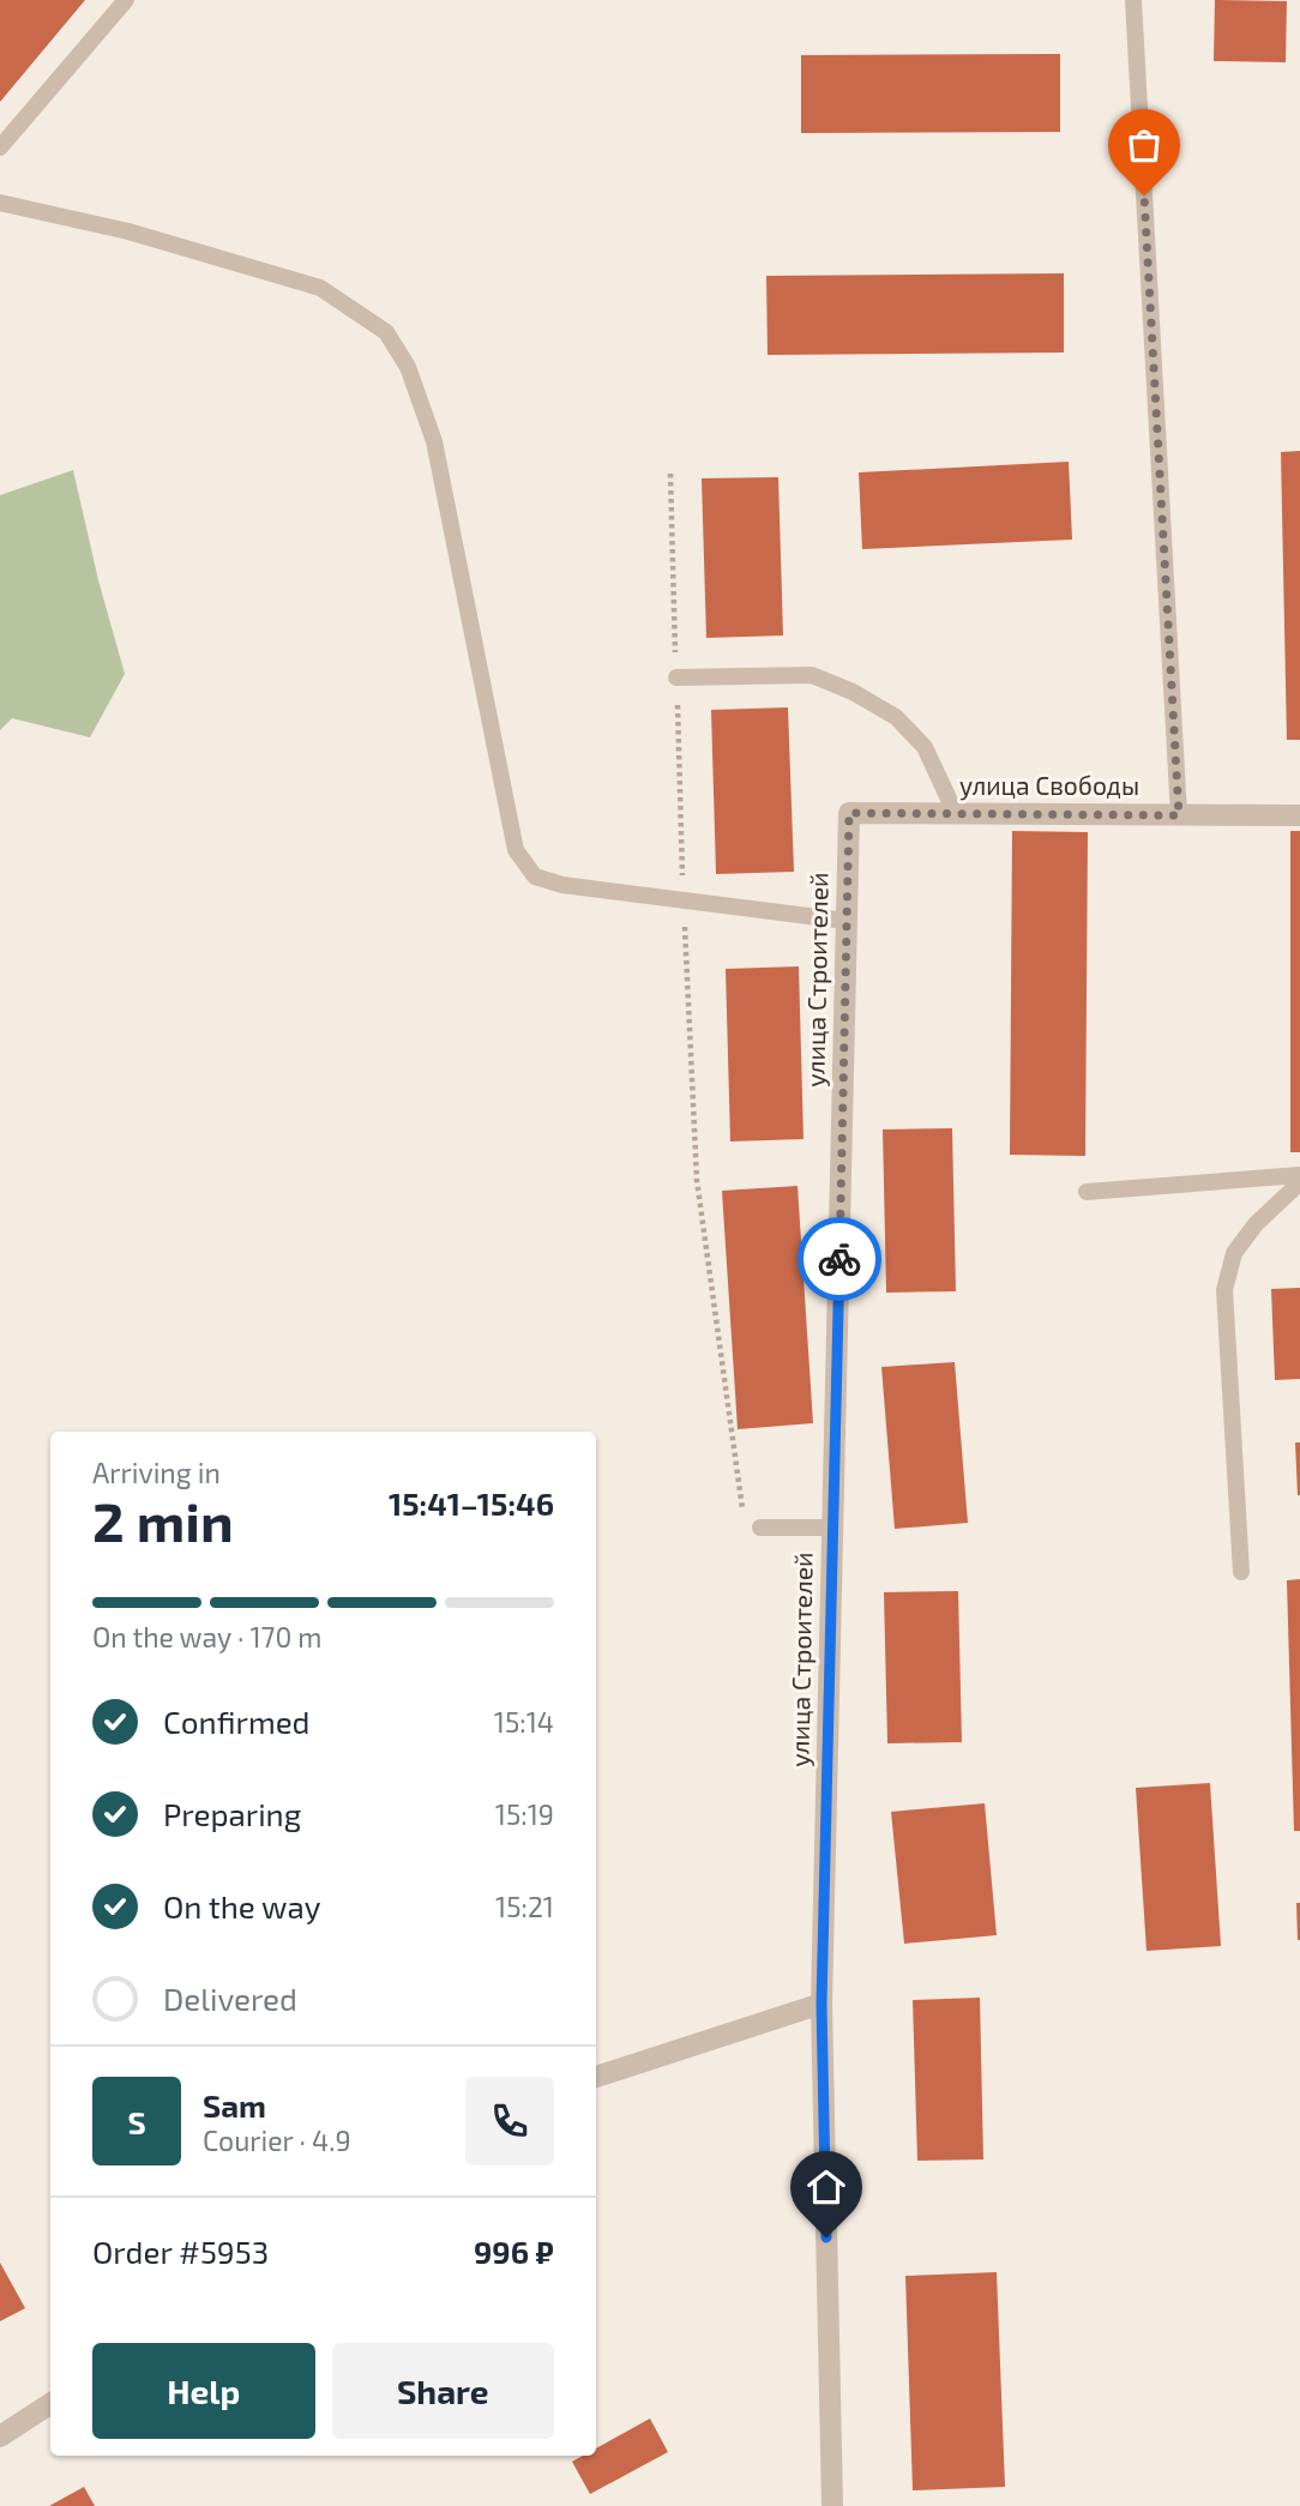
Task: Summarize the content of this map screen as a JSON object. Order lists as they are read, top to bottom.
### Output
{
  "streets": {
    "street": ["улица Свободы", "улица Строителей"]
  },
  "crossings": [
    ["улица Свободы", "улица Строителей"]
  ],
  "page": {
    "heading": ["2 min", "Arriving in", "15:41–15:46"],
    "panel": [
      "Sam",
      "Courier · 4.9",
      "Order #5953",
      "996 ₽"
    ],
    "bar": "On the way · 170 m",
    "list": [
      ["Confirmed", "15:14"],
      ["Preparing", "15:19"],
      ["On the way", "15:21"],
      "Delivered"
    ],
    "round": "S",
    "buttons": ["Help", "Share"]
  }
}
